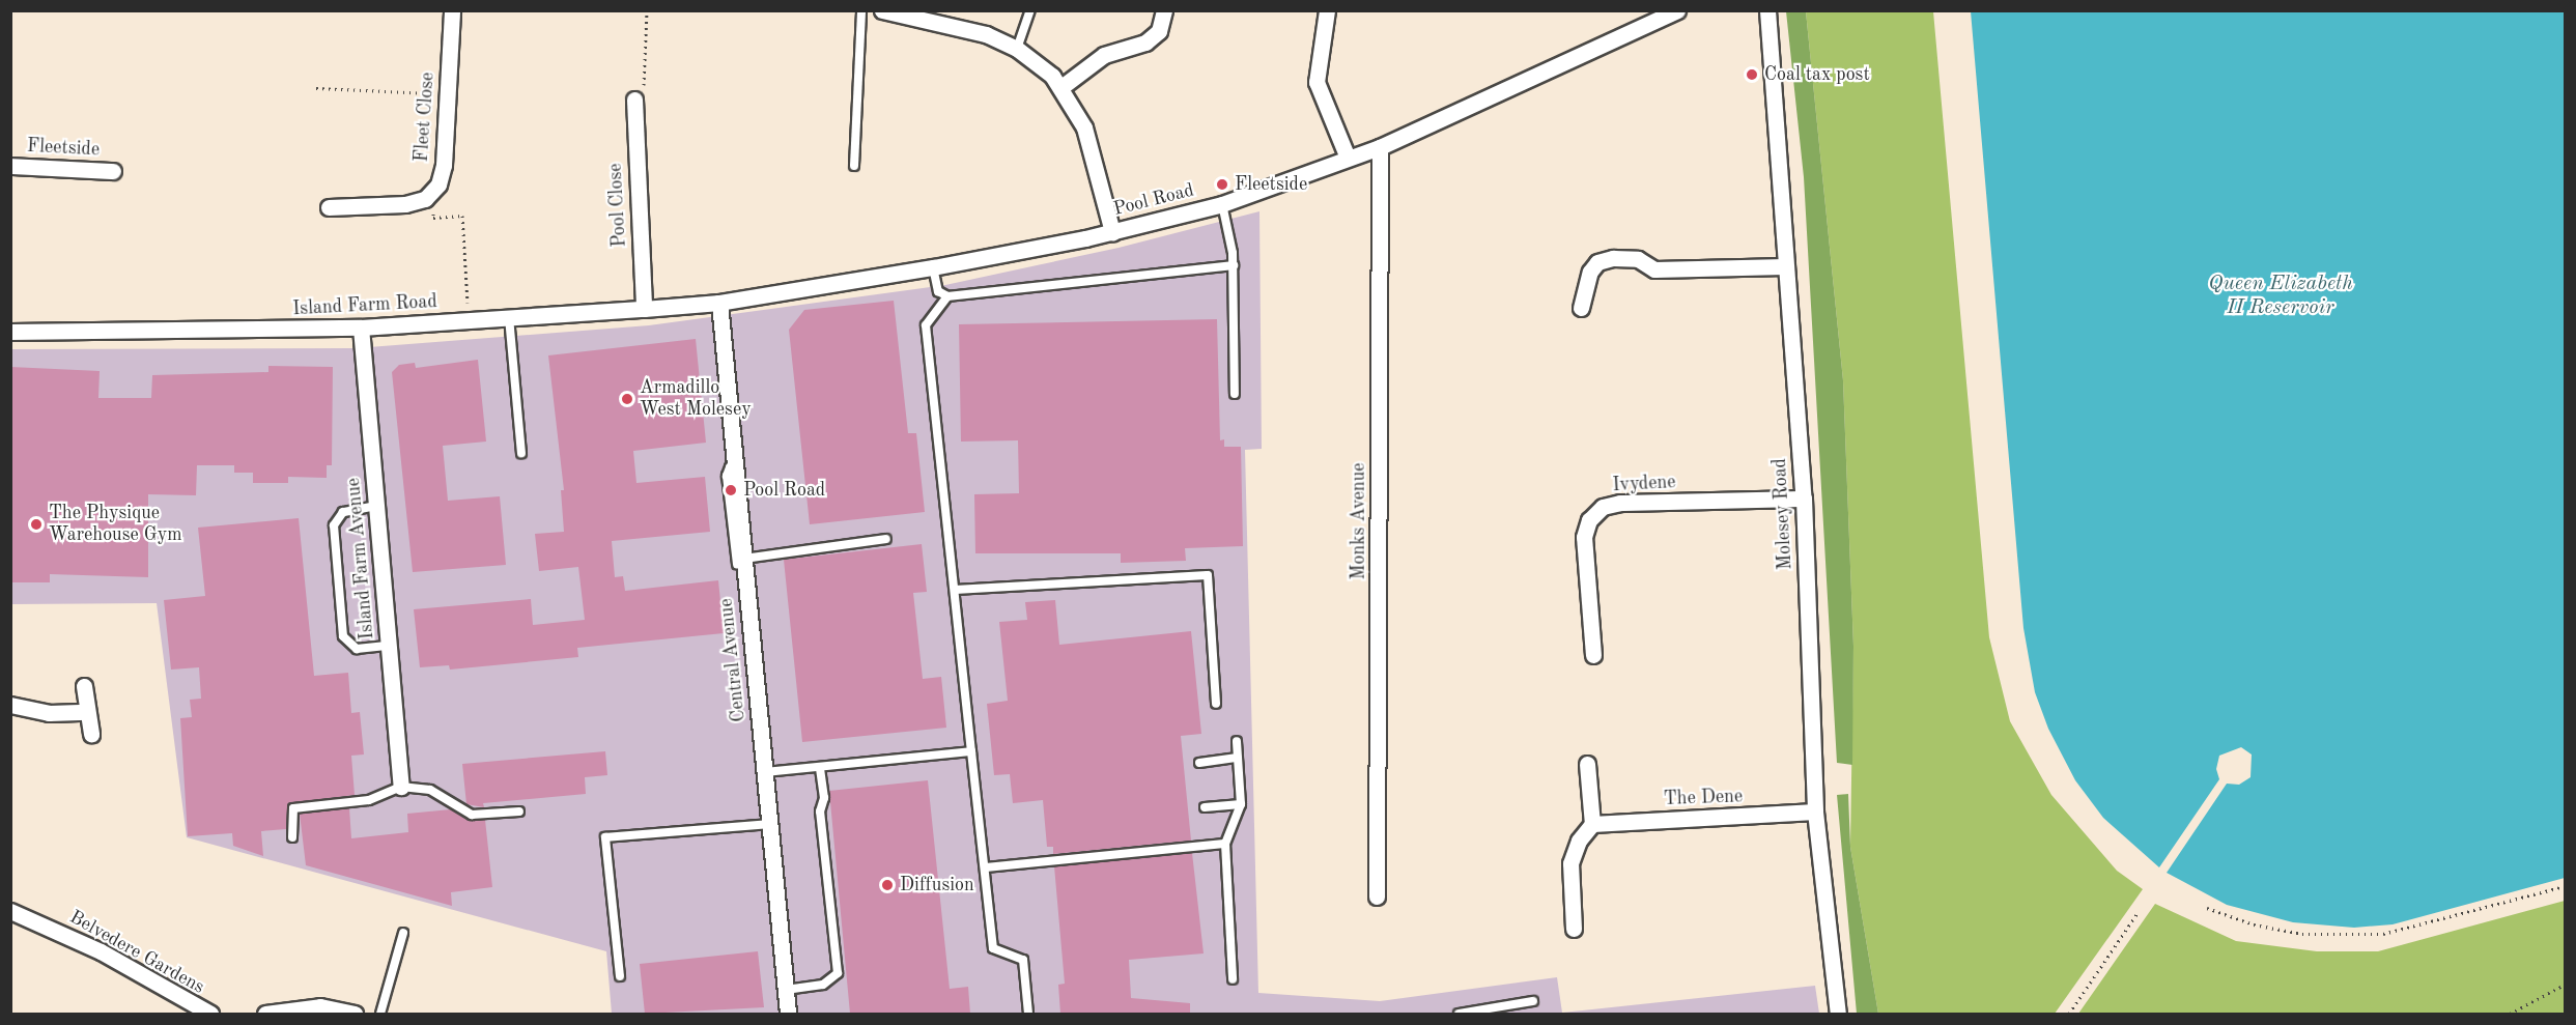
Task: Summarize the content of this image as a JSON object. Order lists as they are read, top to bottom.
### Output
{
  "streets": {
    "street": [
      "Fleet Close",
      "Fleetside",
      "Pool Road",
      "Pool Close",
      "Island Farm Road",
      "Ivydene",
      "Molesey Road",
      "Monks Avenue",
      "Island Farm Avenue",
      "Central Avenue",
      "The Dene",
      "Belvedere Gardens"
    ]
  },
  "crossings": [
    ["Pool Road", "Island Farm Road"],
    ["Pool Road", "Monks Avenue"],
    ["Pool Road", "Central Avenue"],
    ["Pool Close", "Island Farm Road"],
    ["Island Farm Road", "Island Farm Avenue"],
    ["Island Farm Road", "Central Avenue"],
    ["Ivydene", "Molesey Road"],
    ["Molesey Road", "The Dene"]
  ],
  "water": ["Queen Elizabeth II Reservoir"],
  "places": [
    "Coal tax post",
    "Fleetside",
    "Armadillo West Molesey",
    "Pool Road",
    "The Physique Warehouse Gym",
    "Diffusion"
  ]
}
